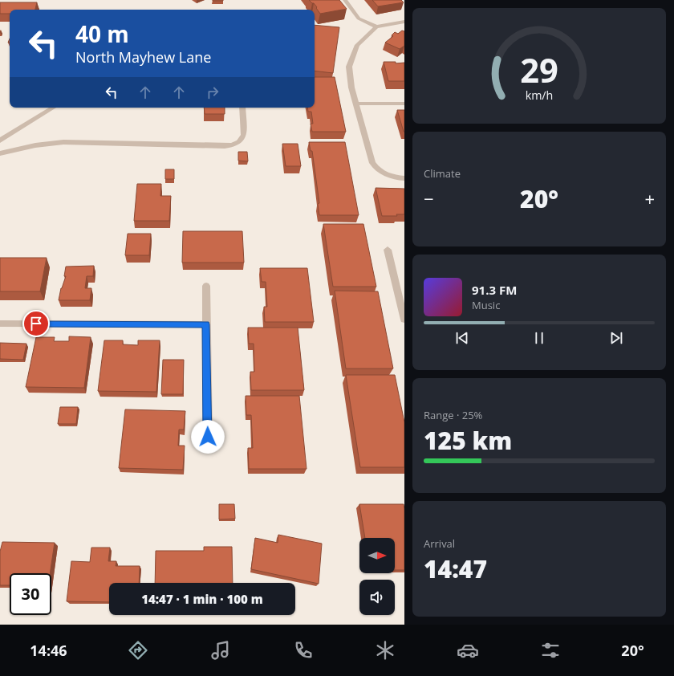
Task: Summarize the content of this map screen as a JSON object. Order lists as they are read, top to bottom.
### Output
{
  "north": "right",
  "page": {
    "turn": ["40 m", "North Mayhew Lane"],
    "tile": [
      "Climate",
      ["Range · 25%", "125 km"],
      ["Arrival", "14:47"]
    ],
    "heat": ["−", "20°", "+"],
    "song": ["91.3 FM", "Music"],
    "limit": "30",
    "trip": "14:47 · 1 min · 100 m",
    "tabs": ["14:46", "20°"],
    "gauge": ["29", "km/h"]
  }
}
